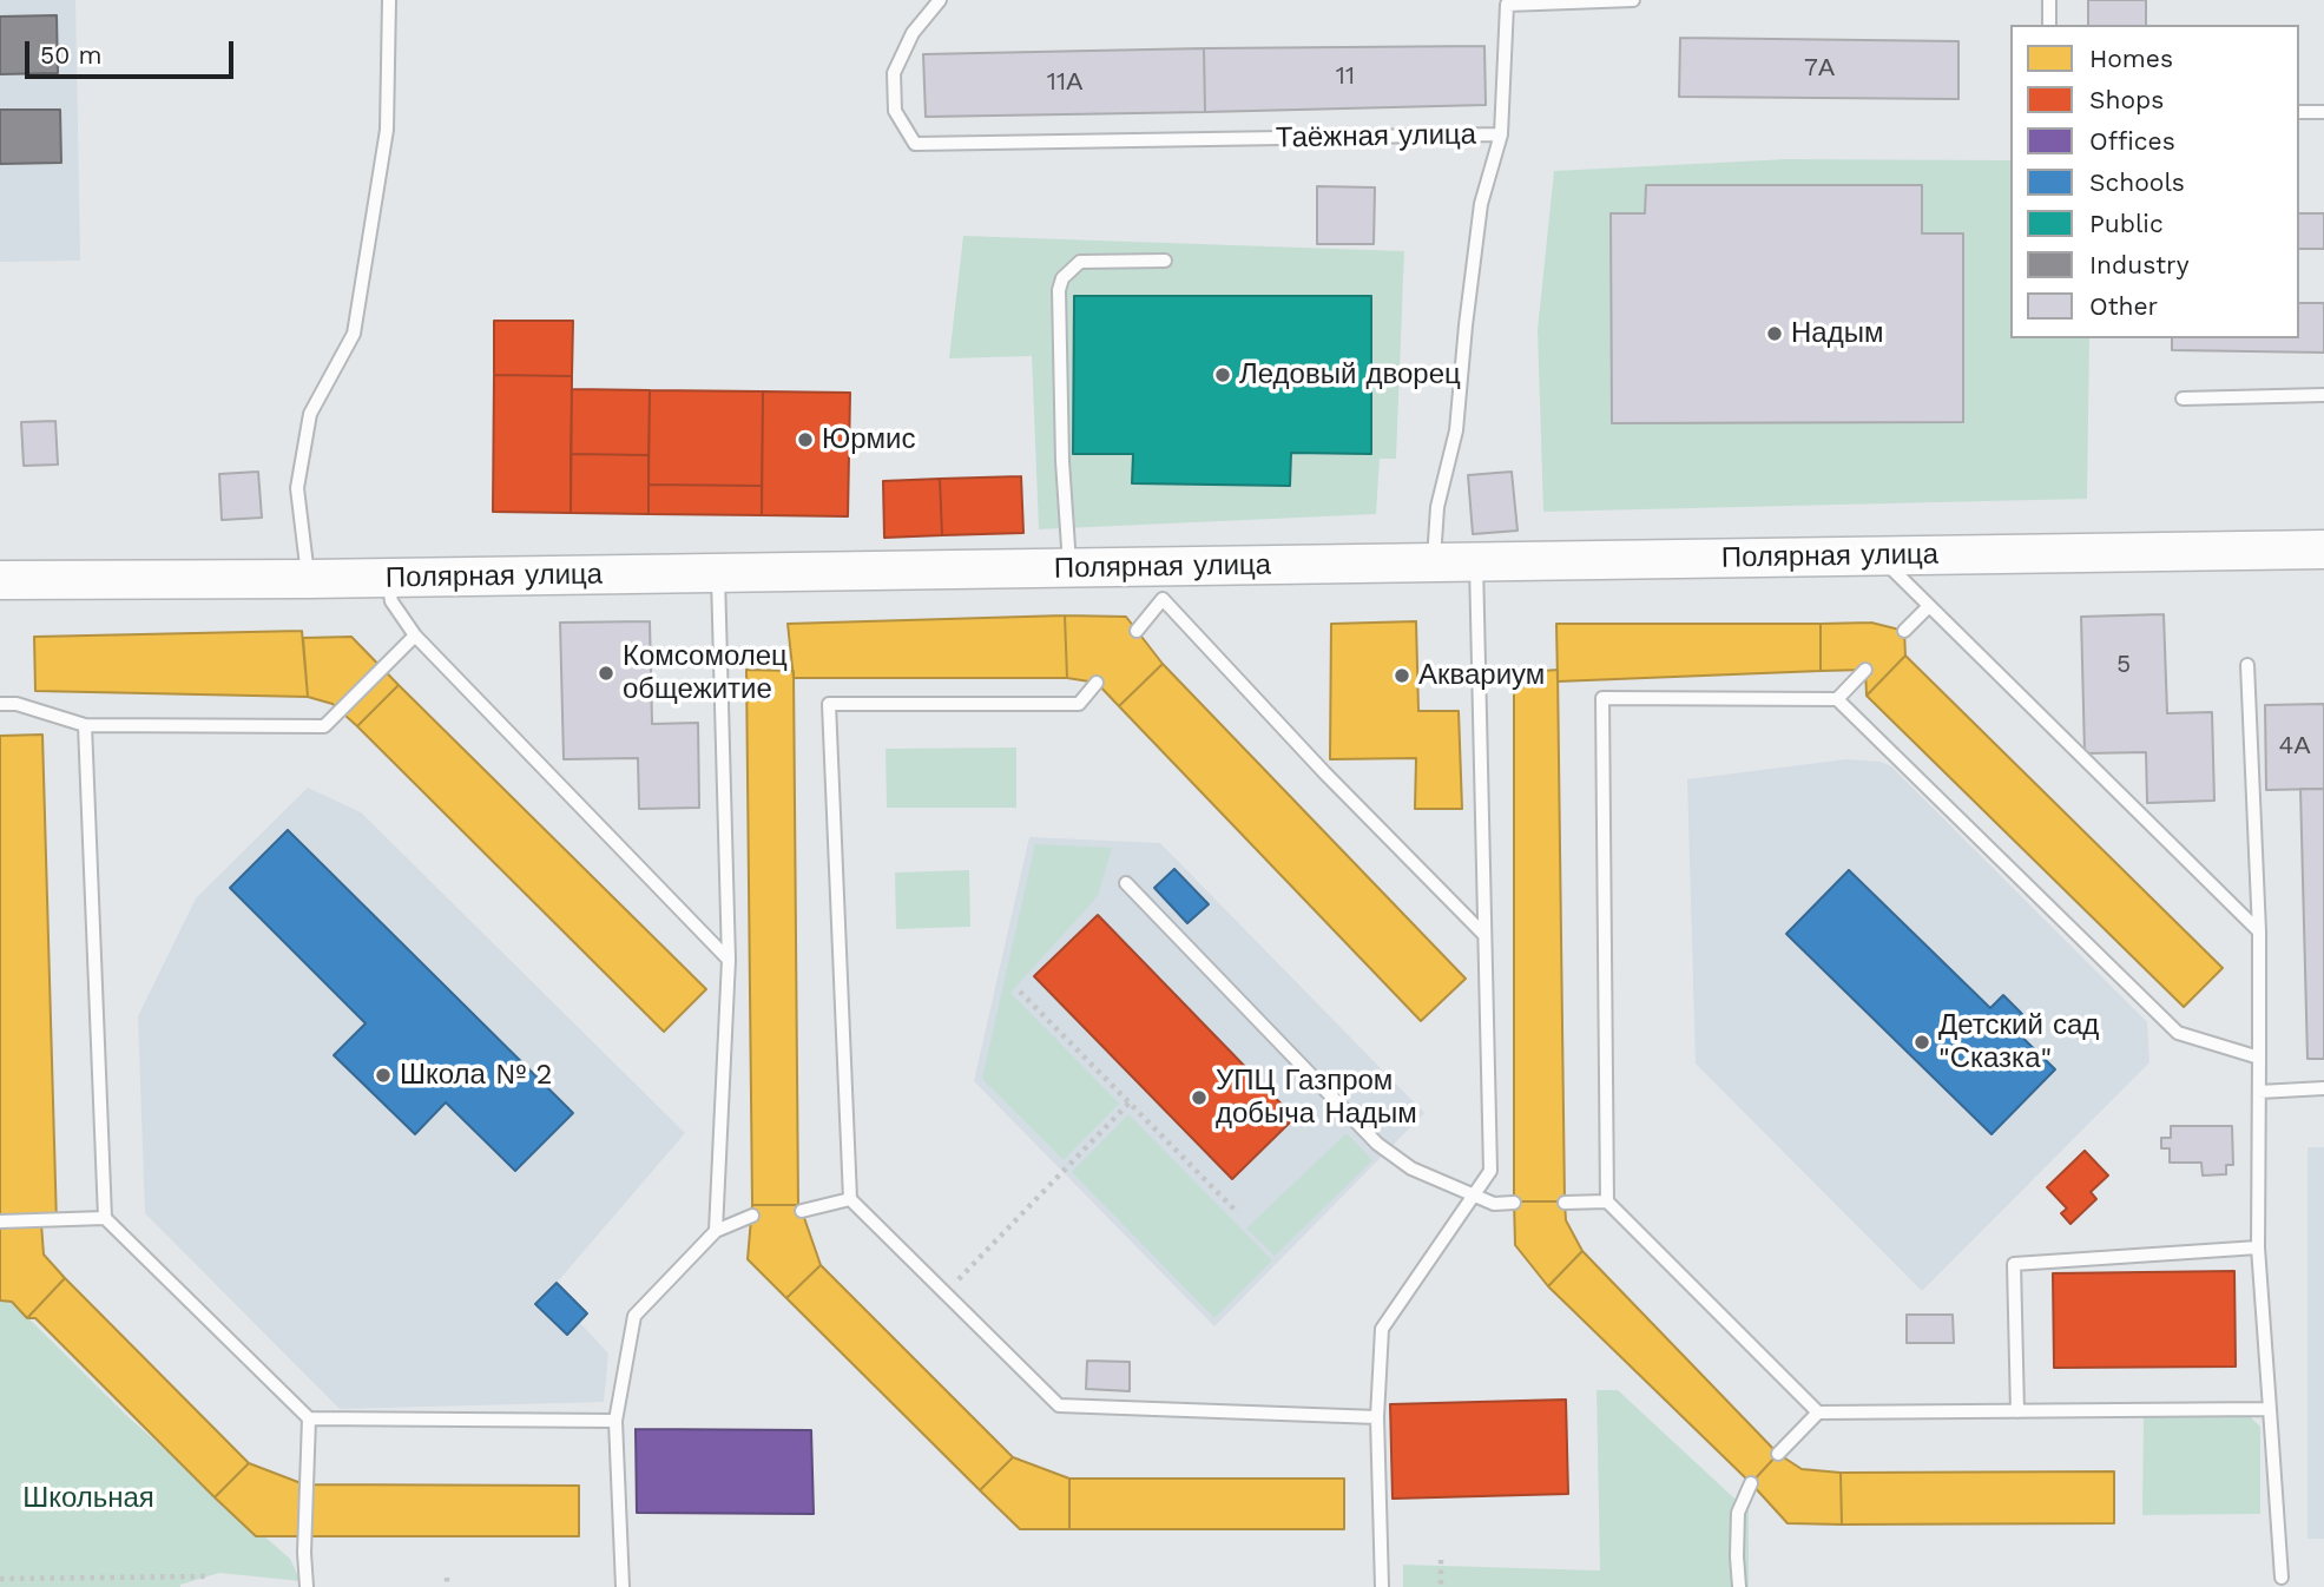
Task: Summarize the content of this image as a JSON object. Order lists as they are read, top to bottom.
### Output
{
  "streets": {
    "street": ["Полярная улица"],
    "lane": ["Таёжная улица"]
  },
  "crossings": [
    ["Таёжная улица", "Полярная улица"]
  ],
  "parks": ["Школьная"],
  "places": [
    "Надым",
    "Ледовый дворец",
    "Юрмис",
    "Комсомолец общежитие",
    "Аквариум",
    "Детский сад \"Сказка\"",
    "Школа № 2",
    "УПЦ Газпром добыча Надым"
  ],
  "house_numbers": [
    "7А",
    "11",
    "11А",
    "5",
    "4А"
  ],
  "legend": [
    "Homes",
    "Shops",
    "Offices",
    "Schools",
    "Public",
    "Industry",
    "Other"
  ],
  "scale_bar": "50 m"
}
